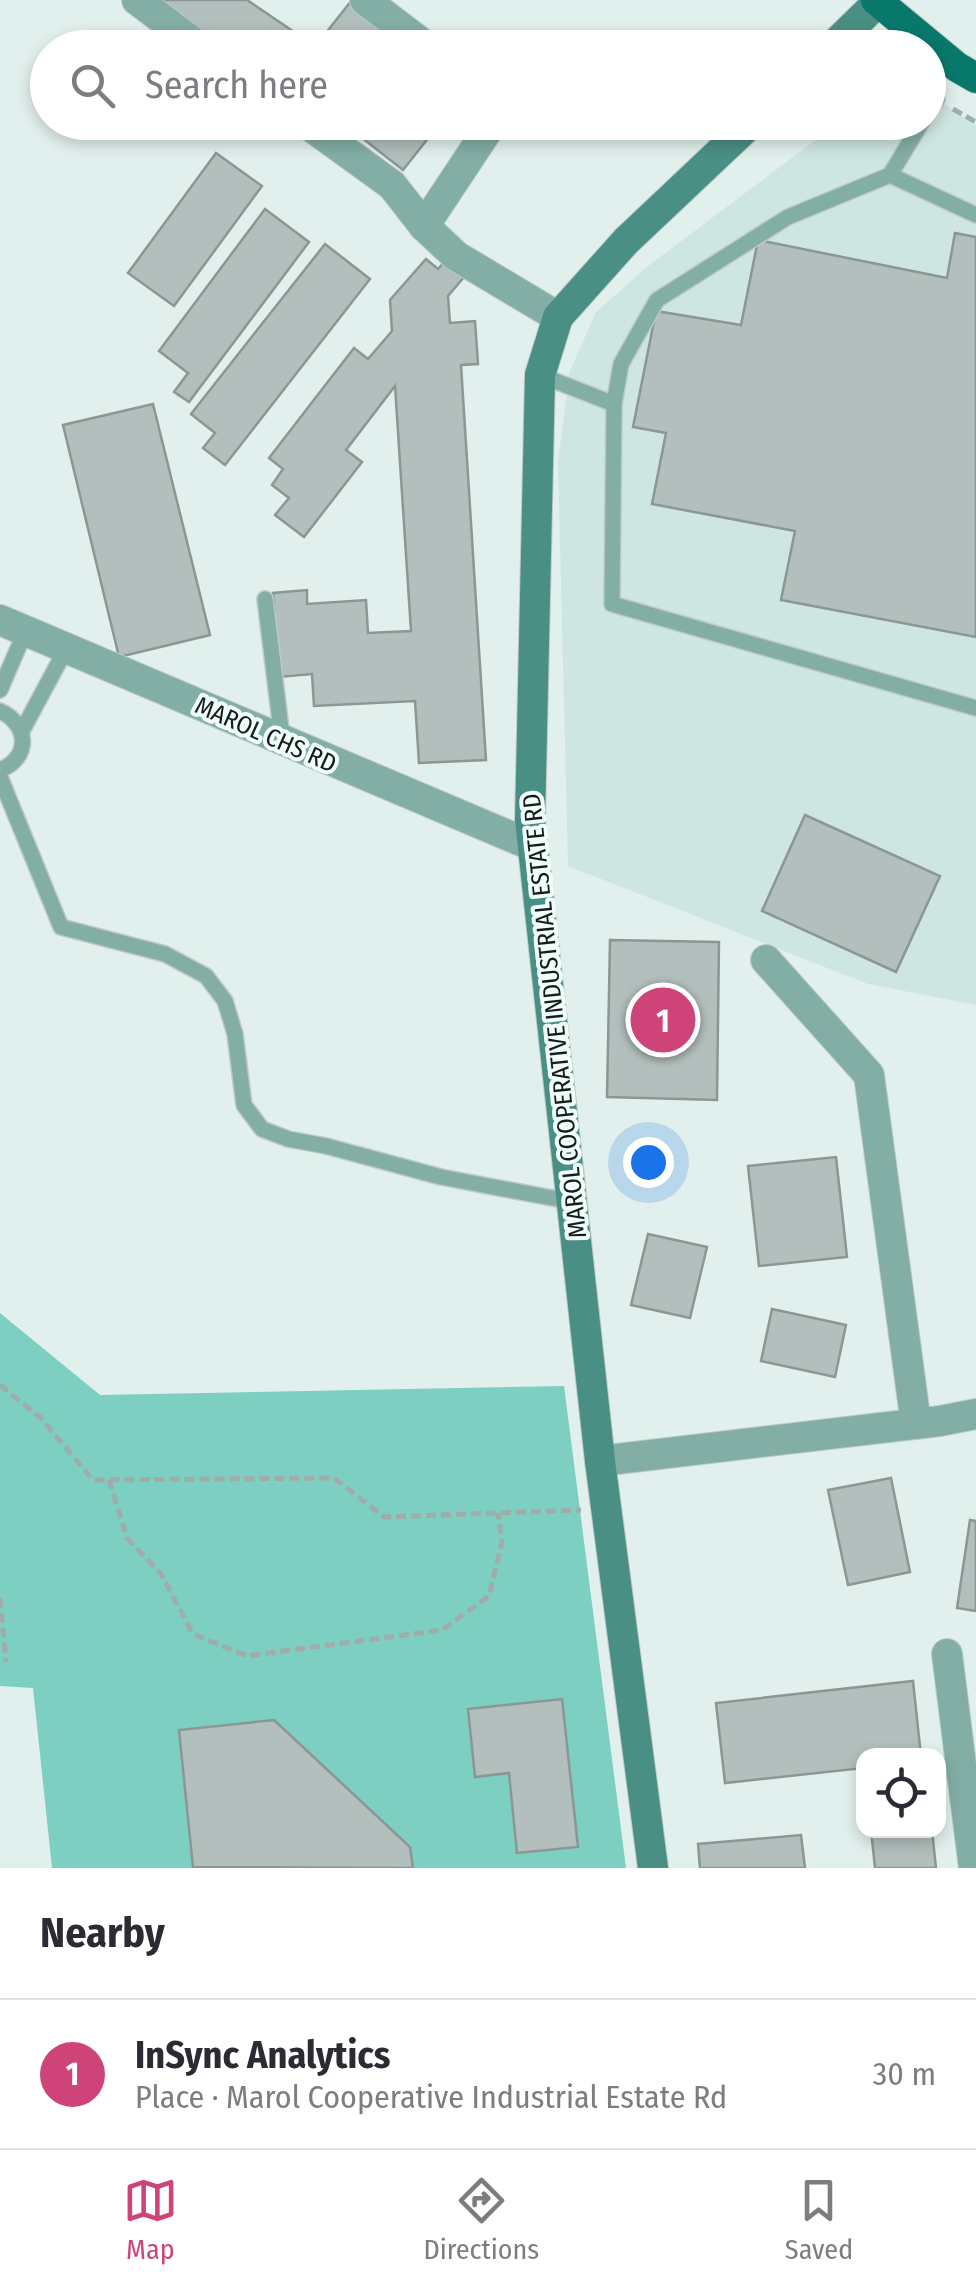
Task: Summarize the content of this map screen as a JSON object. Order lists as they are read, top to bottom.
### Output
{
  "streets": {
    "street": ["MAROL CHS RD", "MAROL COOPERATIVE INDUSTRIAL ESTATE RD"]
  },
  "crossings": [
    ["MAROL CHS RD", "MAROL COOPERATIVE INDUSTRIAL ESTATE RD"]
  ],
  "page": {
    "search": "Search here",
    "pins": "1",
    "heading": "Nearby",
    "list": [
      {
        "mark": "1",
        "name": "InSync Analytics",
        "note": "Place · Marol Cooperative Industrial Estate Rd",
        "value": "30 m"
      }
    ],
    "nav": ["Map", "Directions", "Saved"]
  }
}
